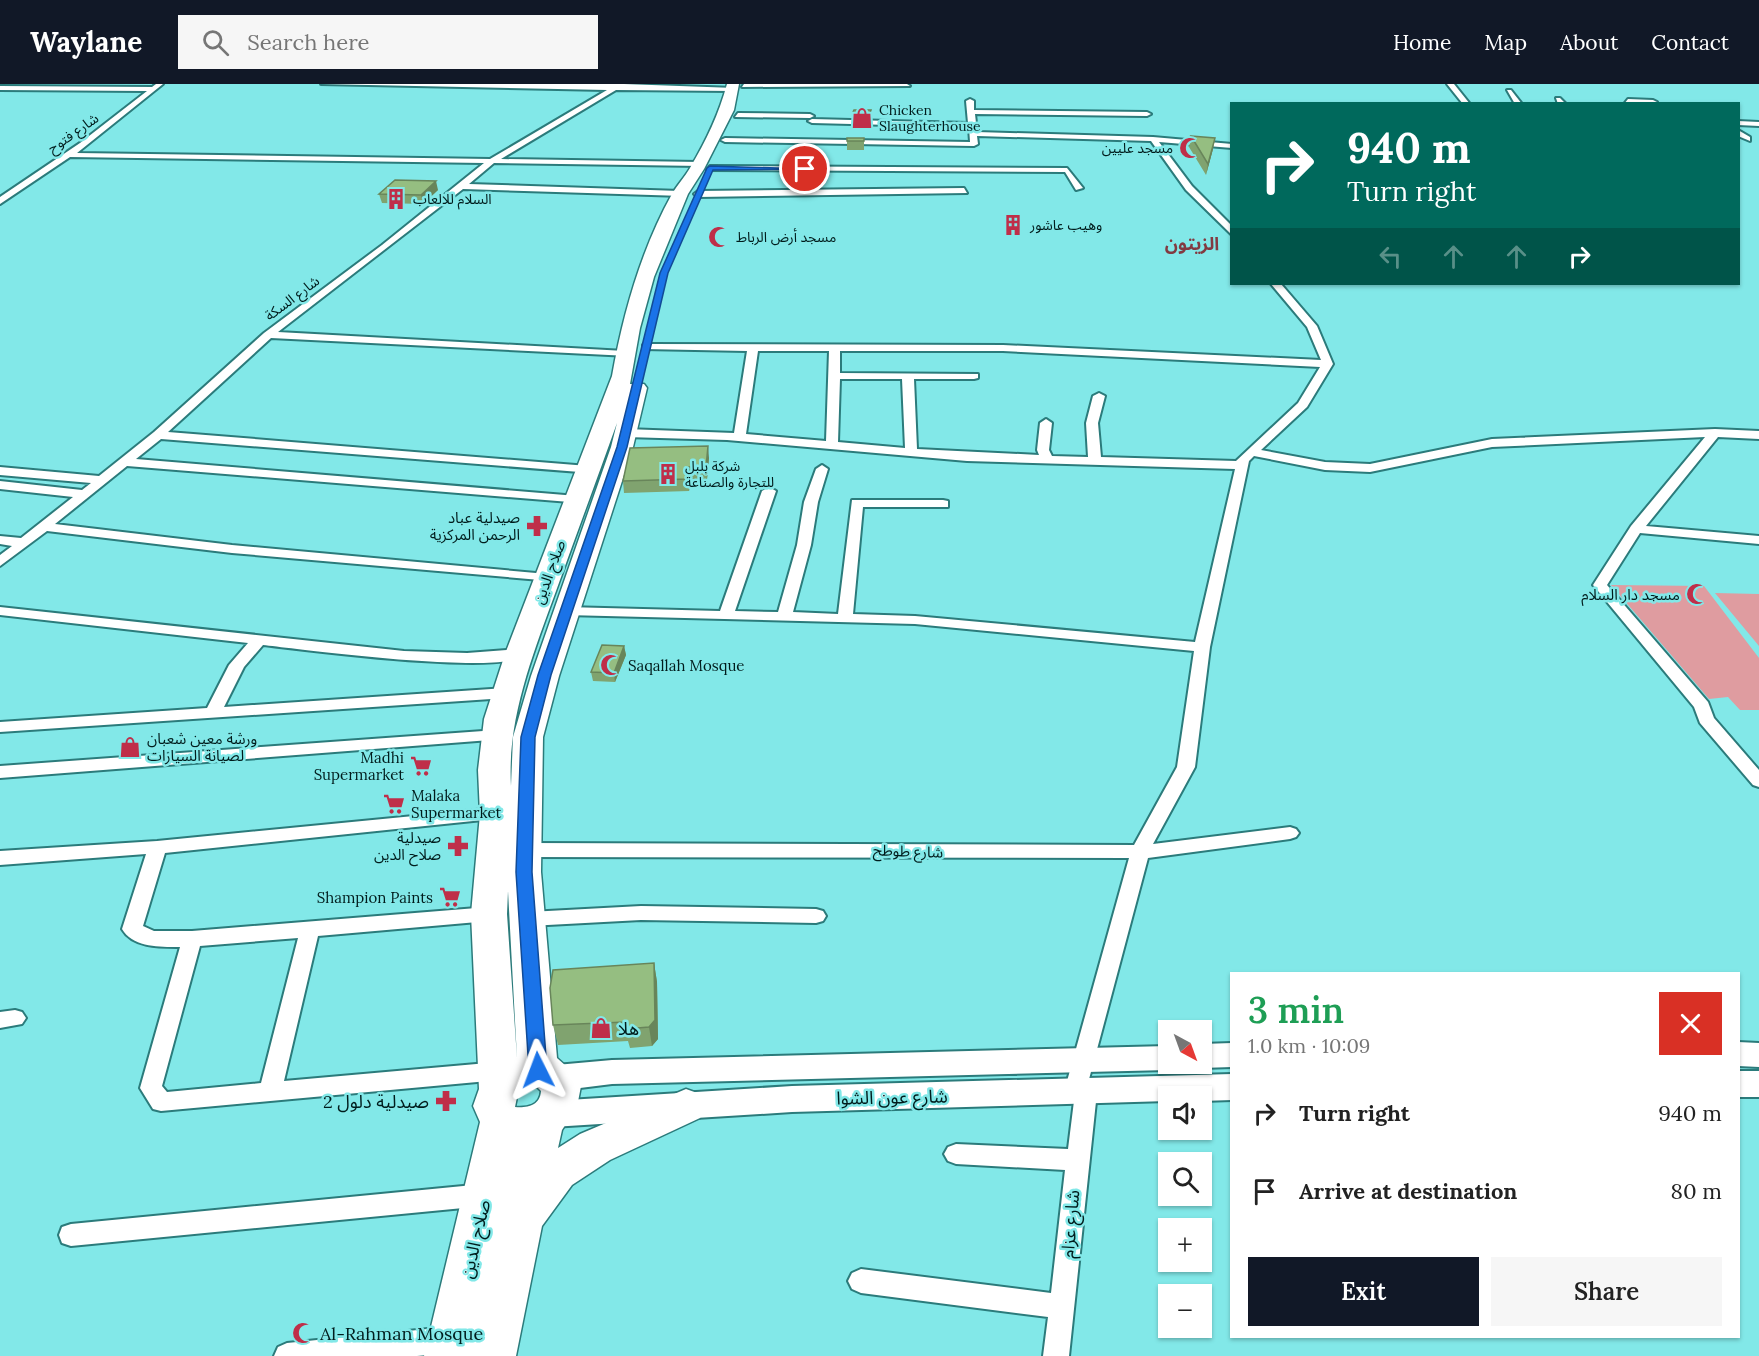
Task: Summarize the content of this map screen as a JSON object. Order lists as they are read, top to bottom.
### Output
{
  "streets": {
    "highway": ["صلاح الدين"],
    "main road": ["شارع عون الشوا"],
    "street": [
      "شارع فتوح",
      "شارع السكة",
      "شارع طوطح",
      "شارع عزام"
    ]
  },
  "crossings": [
    ["صلاح الدين", "شارع طوطح"],
    ["صلاح الدين", "شارع عون الشوا"],
    ["شارع طوطح", "شارع عزام"],
    ["شارع عون الشوا", "شارع عزام"]
  ],
  "districts": ["الزيتون"],
  "places": {
    "shop": ["Chicken Slaughterhouse", "ورشة معين شعبان لصيانة السيارات", "هلا"],
    "mosque": [
      "مسجد عليين",
      "مسجد أرض الرباط",
      "مسجد دار السلام",
      "Saqallah Mosque",
      "Al-Rahman Mosque"
    ],
    "building": ["السلام للالعاب", "وهيب عاشور", "شركة بلبل للتجارة والصناعة"],
    "pharmacy": ["صيدلية عباد الرحمن المركزية", "صيدلية صلاح الدين", "صيدلية دلول 2"],
    "supermarket": ["Madhi Supermarket", "Malaka Supermarket", "Shampion Paints"]
  },
  "north": "bottom right",
  "page": {
    "header": "Waylane",
    "search": "Search here",
    "nav": [
      "Home",
      "Map",
      "About",
      "Contact"
    ],
    "turn": ["940 m", "Turn right"],
    "heading": ["3 min", "1.0 km · 10:09"],
    "map_buttons": ["+", "−"],
    "list": [
      {
        "name": "Turn right",
        "value": "940 m"
      },
      {
        "name": "Arrive at destination",
        "value": "80 m"
      }
    ],
    "buttons": ["Exit", "Share"]
  }
}
